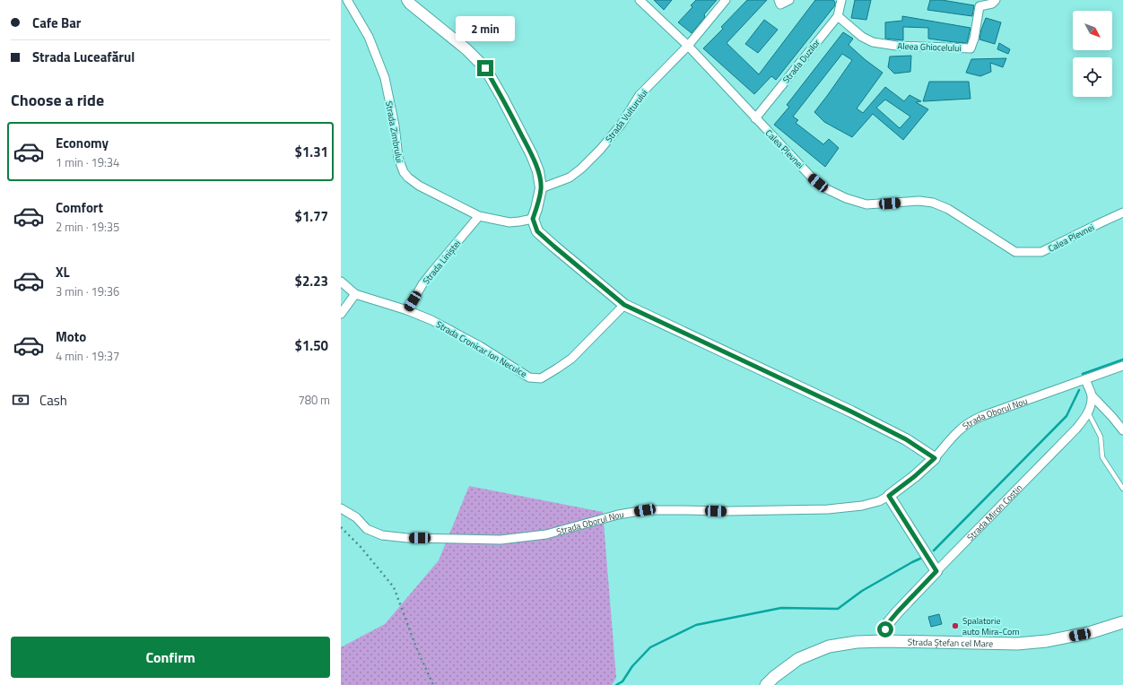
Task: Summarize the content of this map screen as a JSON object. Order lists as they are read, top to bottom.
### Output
{
  "streets": {
    "main road": ["Strada Ștefan cel Mare"],
    "street": [
      "Aleea Ghiocelului",
      "Strada Duzilor",
      "Strada Vulturului",
      "Strada Zimbrului",
      "Calea Plevnei",
      "Strada Liniștei",
      "Strada Cronicar Ion Neculce",
      "Strada Oborul Nou",
      "Strada Miron Costin"
    ]
  },
  "crossings": [
    ["Aleea Ghiocelului", "Strada Duzilor"],
    ["Strada Duzilor", "Calea Plevnei"],
    ["Strada Vulturului", "Calea Plevnei"],
    ["Strada Zimbrului", "Strada Liniștei"],
    ["Strada Liniștei", "Strada Cronicar Ion Neculce"],
    ["Strada Miron Costin", "Strada Ștefan cel Mare"]
  ],
  "places": ["Spalatorie auto Mira-Com"],
  "north": "bottom right",
  "page": {
    "banner": ["Cafe Bar", "Strada Luceafărul"],
    "bubble": "2 min",
    "heading": "Choose a ride",
    "list": [
      {
        "name": "Economy",
        "note": "1 min · 19:34",
        "value": "$1.31"
      },
      {
        "name": "Comfort",
        "note": "2 min · 19:35",
        "value": "$1.77"
      },
      {
        "name": "XL",
        "note": "3 min · 19:36",
        "value": "$2.23"
      },
      {
        "name": "Moto",
        "note": "4 min · 19:37",
        "value": "$1.50"
      }
    ],
    "pay": ["Cash", "780 m"],
    "buttons": "Confirm"
  }
}
